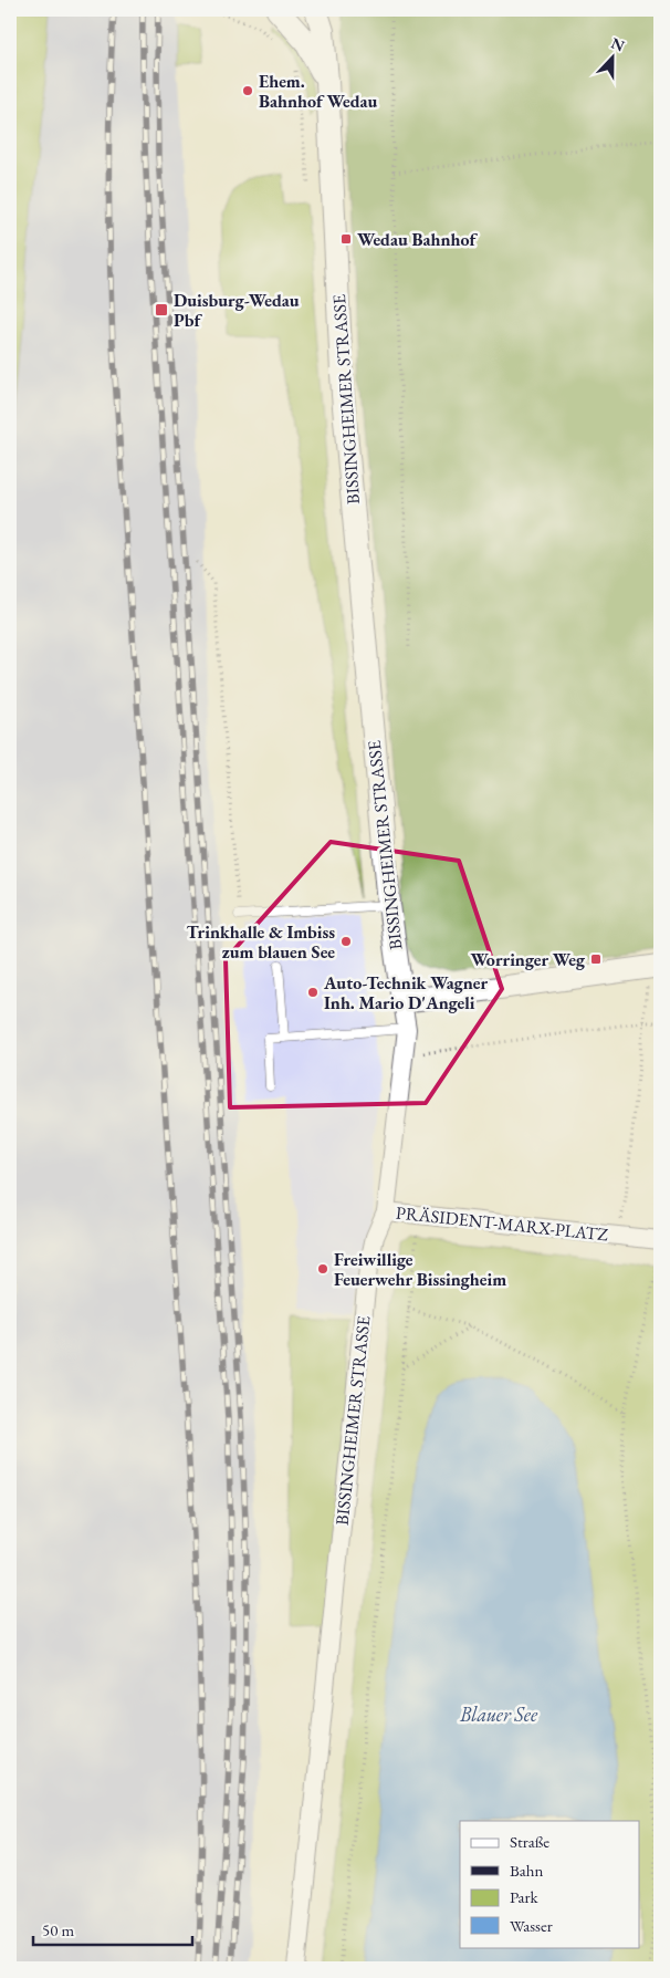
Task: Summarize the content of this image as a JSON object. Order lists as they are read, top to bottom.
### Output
{
  "streets": {
    "street": ["BISSINGHEIMER STRASSE", "PRÄSIDENT-MARX-PLATZ"]
  },
  "crossings": [
    ["BISSINGHEIMER STRASSE", "PRÄSIDENT-MARX-PLATZ"]
  ],
  "water": ["Blauer See"],
  "places": {
    "other": [
      "Ehem. Bahnhof Wedau",
      "Trinkhalle & Imbiss zum blauen See",
      "Auto-Technik Wagner Inh. Mario D'Angeli",
      "Freiwillige Feuerwehr Bissingheim"
    ],
    "transit": ["Wedau Bahnhof", "Duisburg-Wedau Pbf", "Worringer Weg"]
  },
  "legend": [
    "Straße",
    "Bahn",
    "Park",
    "Wasser"
  ],
  "scale_bar": "50 m",
  "north": "top"
}
